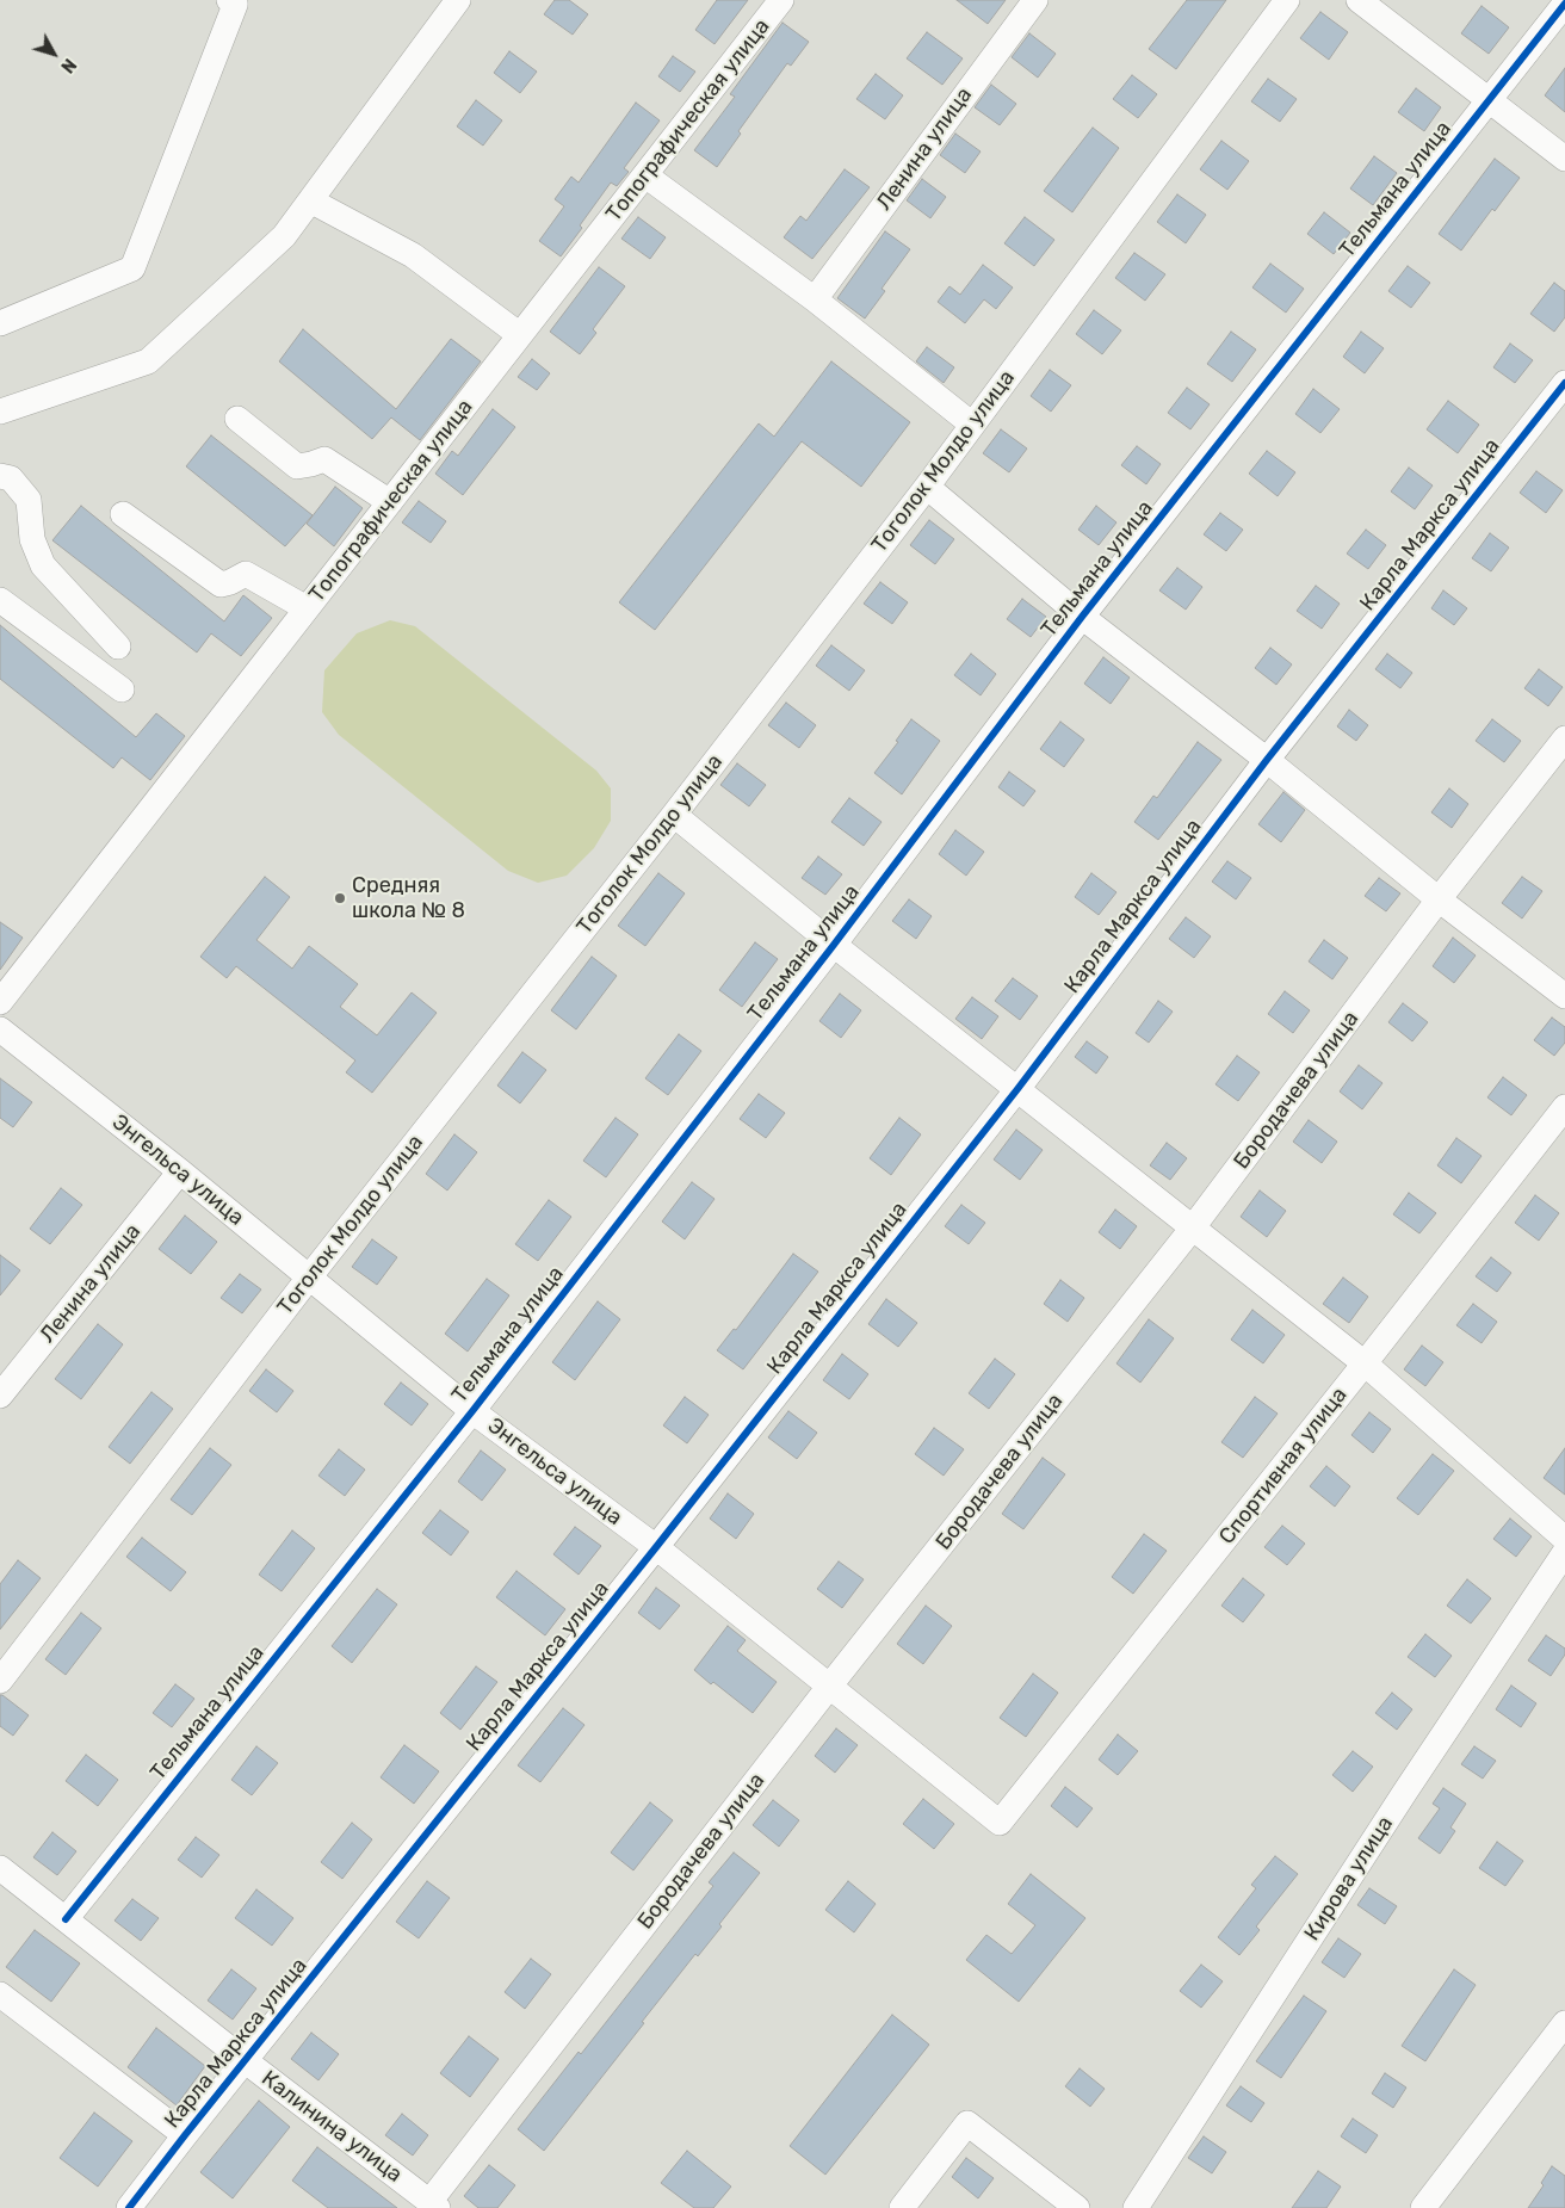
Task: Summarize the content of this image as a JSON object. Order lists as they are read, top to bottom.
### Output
{
  "streets": {
    "street": [
      "Топографическая улица",
      "Ленина улица",
      "Тельмана улица",
      "Тоголок Молдо улица",
      "Карла Маркса улица",
      "Бородачева улица",
      "Энгельса улица",
      "Спортивная улица",
      "Кирова улица",
      "Калинина улица"
    ]
  },
  "crossings": [
    ["Ленина улица", "Энгельса улица"],
    ["Тельмана улица", "Энгельса улица"],
    ["Тельмана улица", "Калинина улица"],
    ["Тоголок Молдо улица", "Энгельса улица"],
    ["Карла Маркса улица", "Энгельса улица"],
    ["Карла Маркса улица", "Калинина улица"],
    ["Бородачева улица", "Энгельса улица"],
    ["Бородачева улица", "Калинина улица"],
    ["Энгельса улица", "Спортивная улица"]
  ],
  "places": ["Средняя школа № 8"],
  "north": "bottom right"
}
